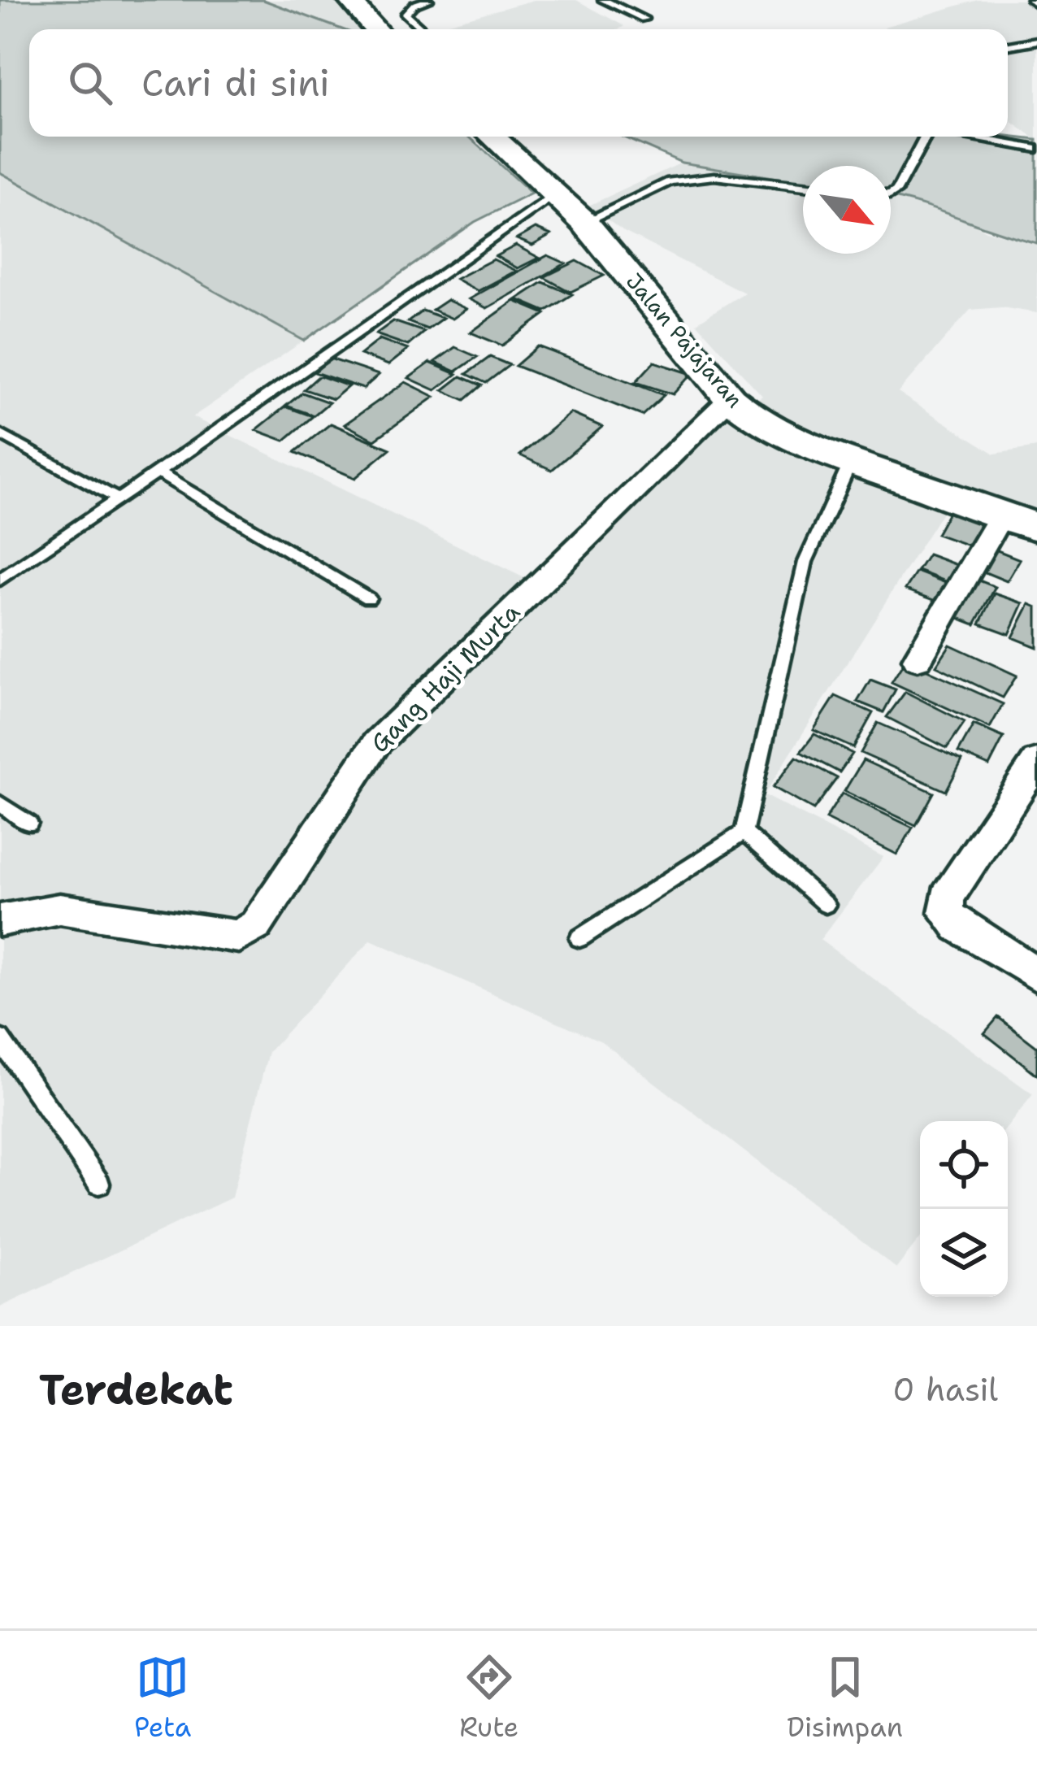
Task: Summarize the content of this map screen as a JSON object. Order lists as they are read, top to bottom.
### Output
{
  "streets": {
    "main road": ["Jalan Pajajaran"],
    "street": ["Gang Haji Murta"]
  },
  "crossings": [
    ["Jalan Pajajaran", "Gang Haji Murta"]
  ],
  "north": "bottom right",
  "page": {
    "search": "Cari di sini",
    "heading": ["Terdekat", "0 hasil"],
    "nav": ["Peta", "Rute", "Disimpan"]
  }
}
